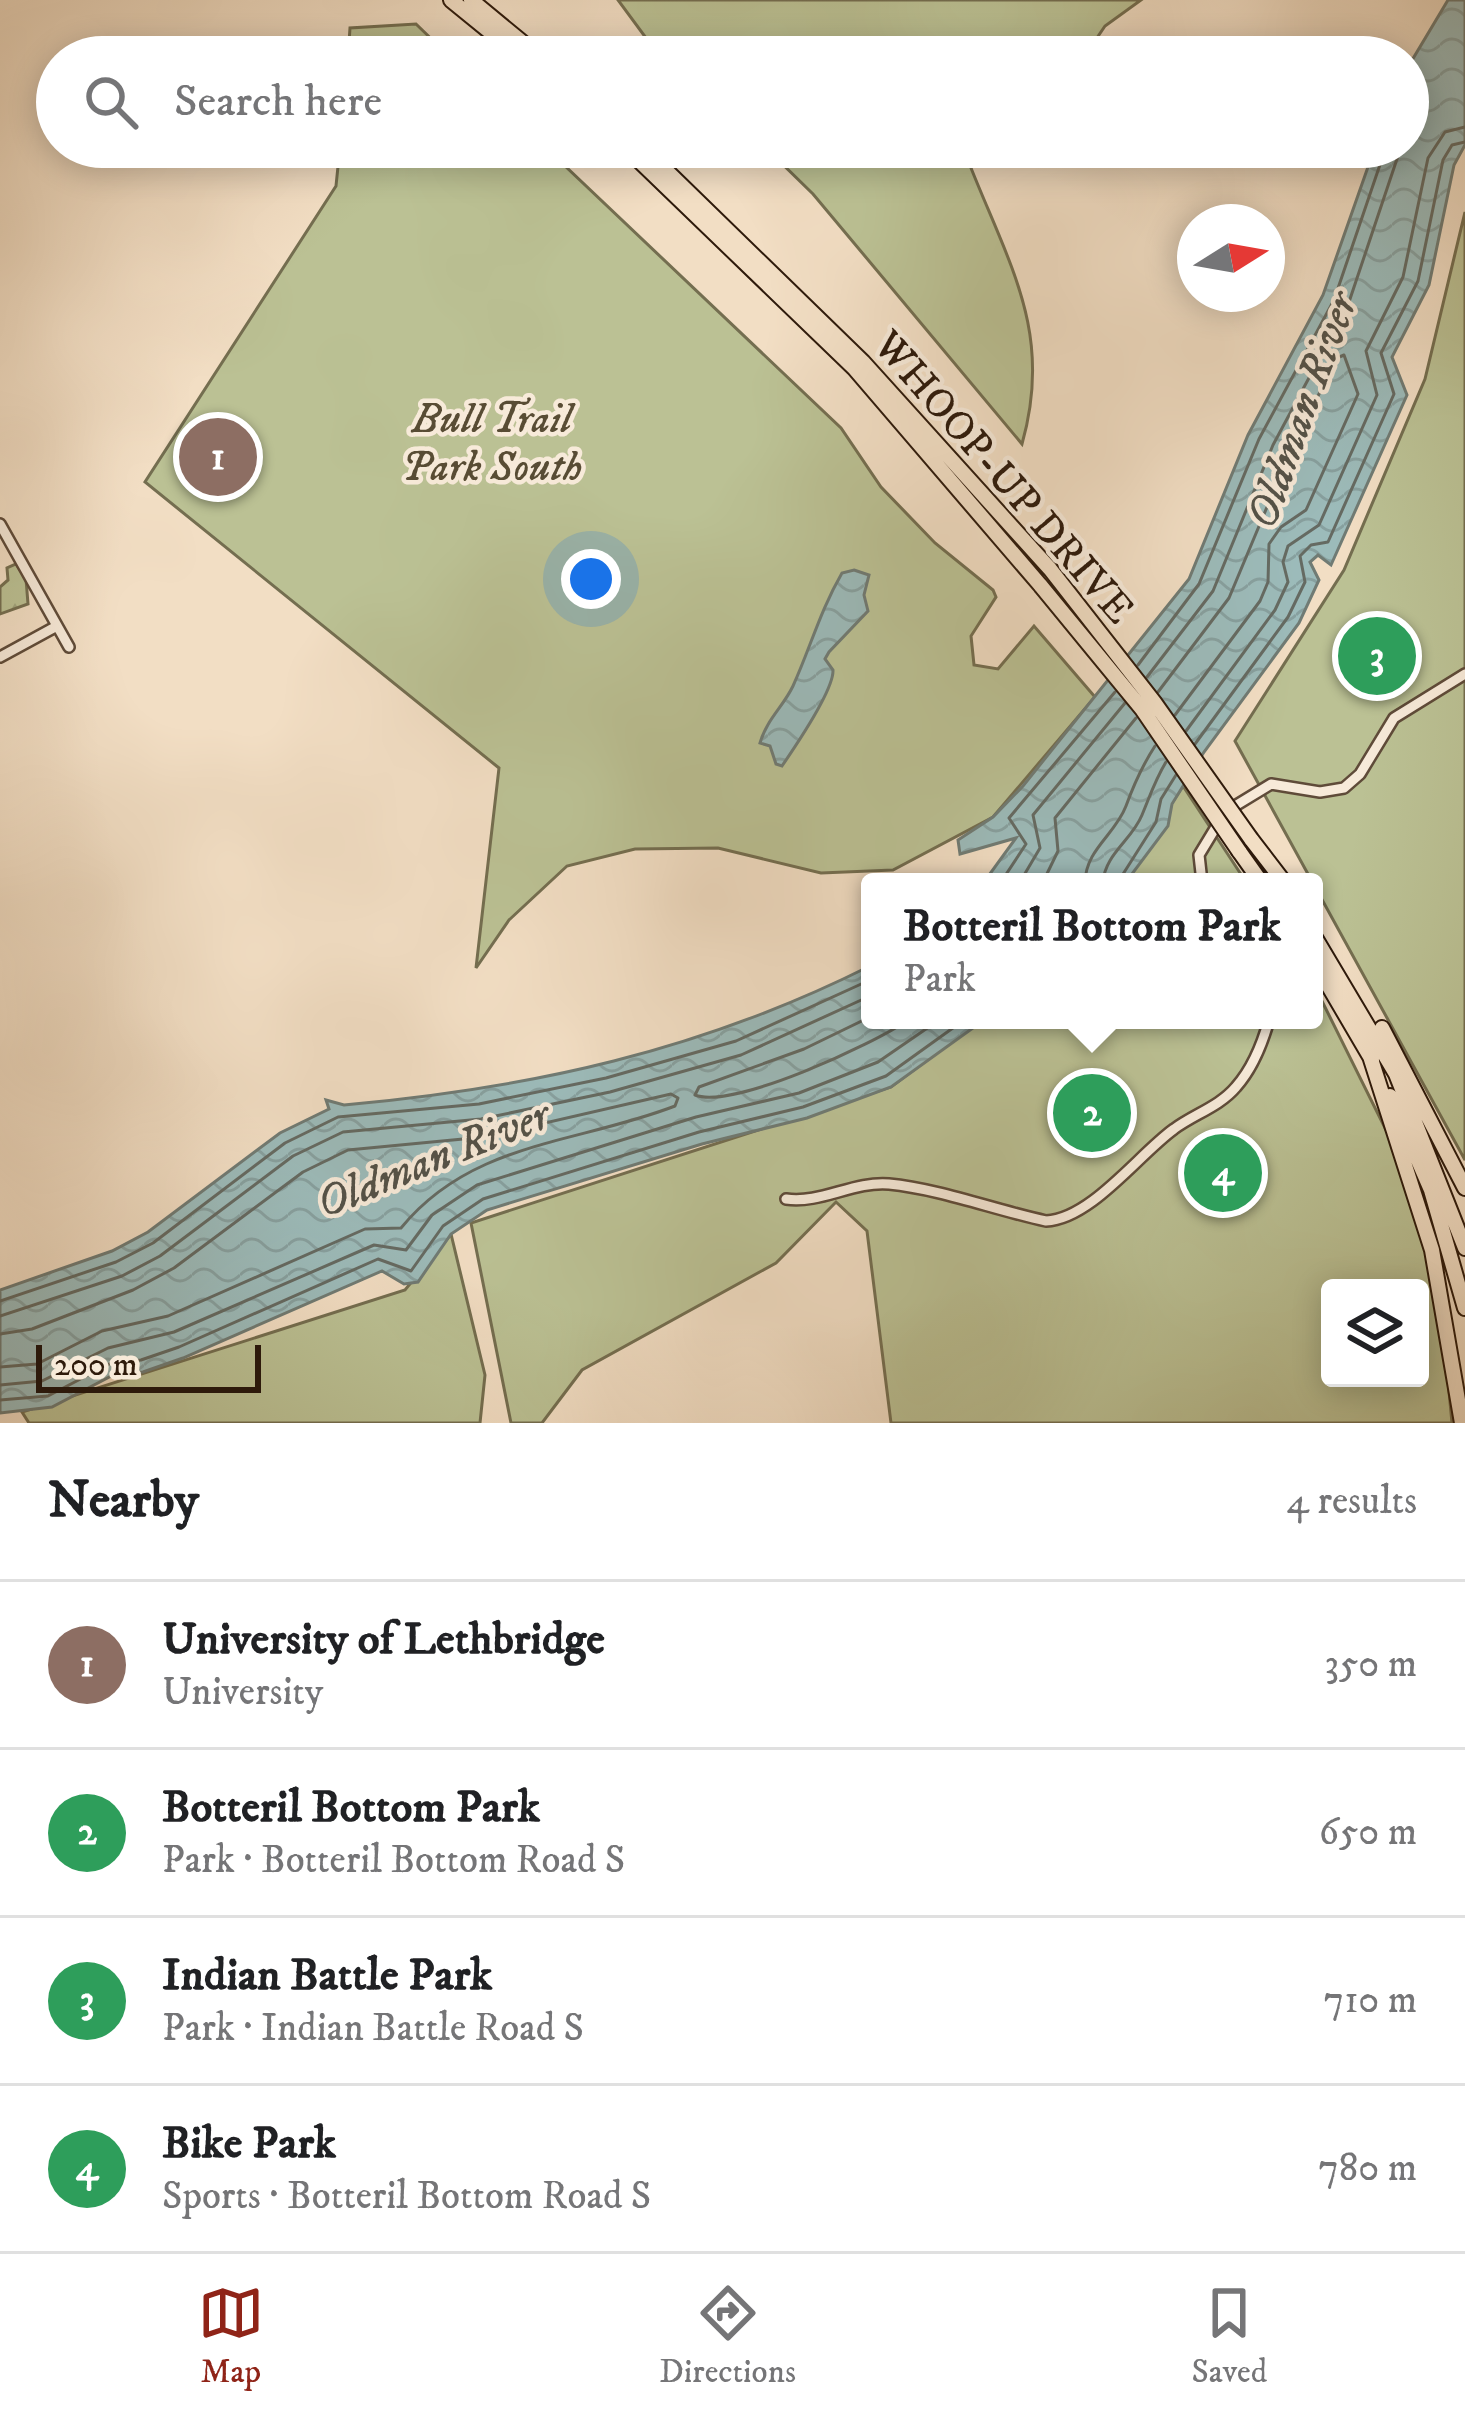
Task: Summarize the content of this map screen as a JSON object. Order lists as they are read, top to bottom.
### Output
{
  "streets": {
    "highway": ["WHOOP-UP DRIVE"]
  },
  "water": ["Oldman River"],
  "parks": ["Bull Trail Park South"],
  "scale_bar": "200 m",
  "north": "right",
  "page": {
    "search": "Search here",
    "pins": [
      "1",
      "3",
      "2",
      "4"
    ],
    "popup": ["Botteril Bottom Park", "Park"],
    "scale": "200 m",
    "heading": ["Nearby", "4 results"],
    "list": [
      {
        "mark": "1",
        "name": "University of Lethbridge",
        "note": "University",
        "value": "350 m"
      },
      {
        "mark": "2",
        "name": "Botteril Bottom Park",
        "note": "Park · Botteril Bottom Road S",
        "value": "650 m"
      },
      {
        "mark": "3",
        "name": "Indian Battle Park",
        "note": "Park · Indian Battle Road S",
        "value": "710 m"
      },
      {
        "mark": "4",
        "name": "Bike Park",
        "note": "Sports · Botteril Bottom Road S",
        "value": "780 m"
      }
    ],
    "nav": ["Map", "Directions", "Saved"]
  }
}
